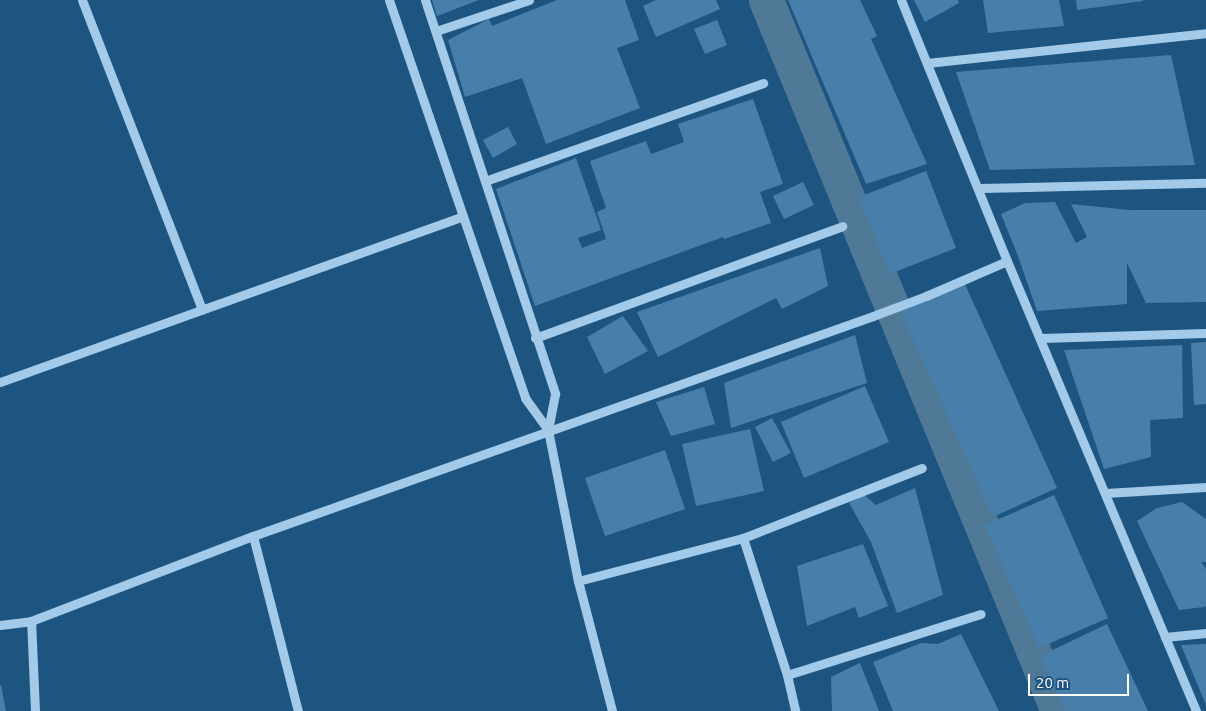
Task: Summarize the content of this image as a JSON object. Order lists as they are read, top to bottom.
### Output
{
  "scale_bar": "20 m"
}
